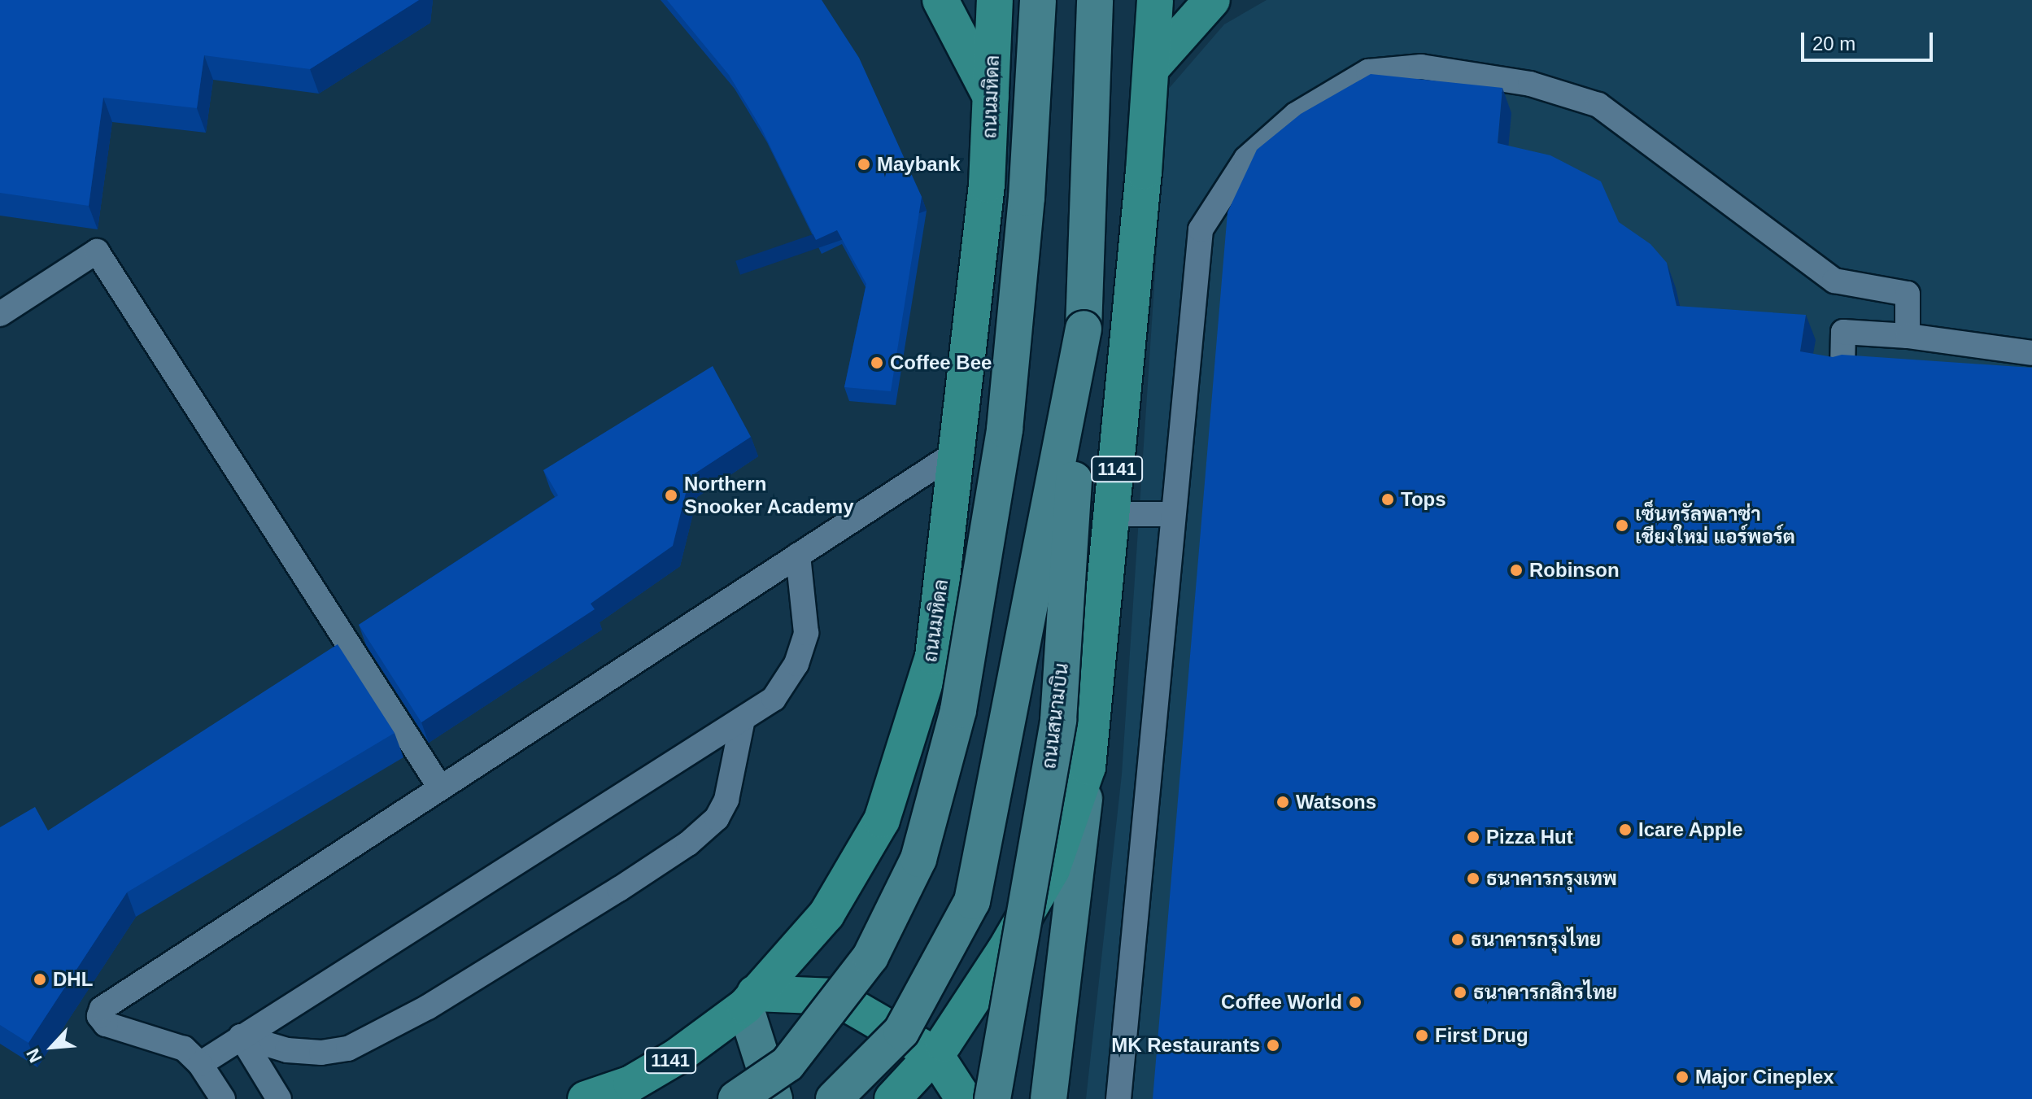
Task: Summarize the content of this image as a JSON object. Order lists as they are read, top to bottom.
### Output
{
  "streets": {
    "main road": ["ถนนมหิดล", "1141", "ถนนสนามบิน"]
  },
  "crossings": [
    ["1141", "ถนนสนามบิน"]
  ],
  "places": [
    "Maybank",
    "Coffee Bee",
    "Northern Snooker Academy",
    "Tops",
    "เซ็นทรัลพลาซ่า เชียงใหม่ แอร์พอร์ต",
    "Robinson",
    "Watsons",
    "Icare Apple",
    "Pizza Hut",
    "ธนาคารกรุงเทพ",
    "ธนาคารกรุงไทย",
    "DHL",
    "ธนาคารกสิกรไทย",
    "Coffee World",
    "First Drug",
    "MK Restaurants",
    "Major Cineplex"
  ],
  "scale_bar": "20 m",
  "north": "bottom left"
}
